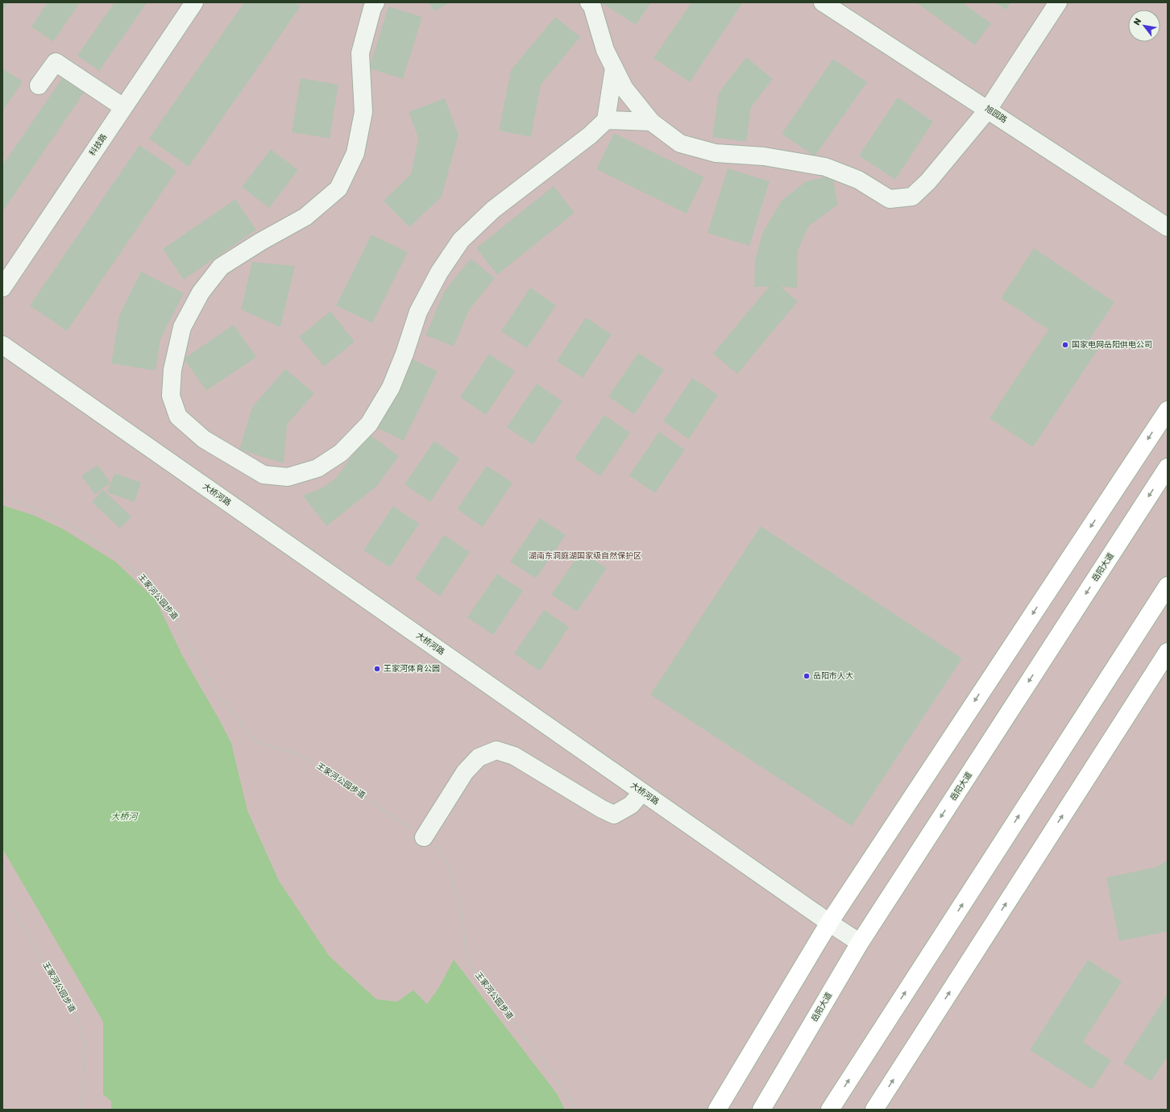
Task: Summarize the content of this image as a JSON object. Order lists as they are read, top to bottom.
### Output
{
  "streets": {
    "main road": ["岳阳大道"],
    "street": ["旭园路", "科技路", "大桥河路"],
    "path": ["王家河公园步道"]
  },
  "crossings": [
    ["大桥河路", "岳阳大道"]
  ],
  "water": ["大桥河"],
  "parks": ["湖南东洞庭湖国家级自然保护区"],
  "places": ["国家电网岳阳供电公司", "王家河体育公园", "岳阳市人大"],
  "north": "top left"
}
